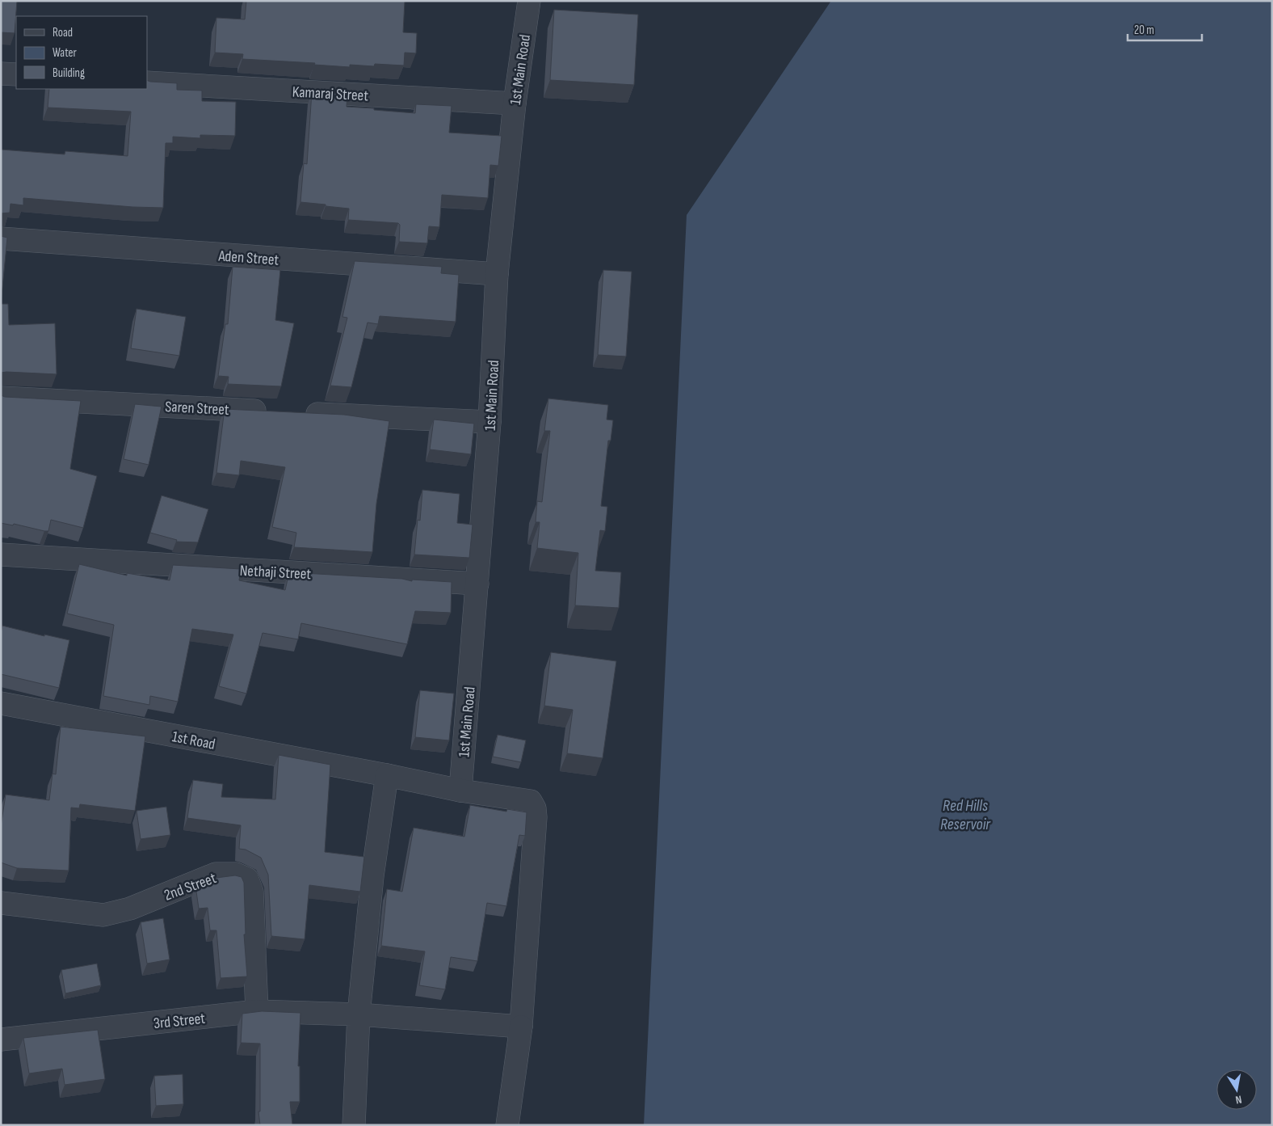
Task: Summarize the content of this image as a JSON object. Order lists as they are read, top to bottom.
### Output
{
  "streets": {
    "street": [
      "1st Main Road",
      "Kamaraj Street",
      "Aden Street",
      "Saren Street",
      "Nethaji Street",
      "1st Road",
      "2nd Street",
      "3rd Street"
    ]
  },
  "crossings": [
    ["1st Main Road", "Kamaraj Street"],
    ["1st Main Road", "Aden Street"],
    ["1st Main Road", "Nethaji Street"],
    ["1st Main Road", "1st Road"],
    ["1st Road", "3rd Street"],
    ["2nd Street", "3rd Street"]
  ],
  "water": ["Red Hills Reservoir"],
  "legend": ["Road", "Water", "Building"],
  "scale_bar": "20 m",
  "north": "bottom"
}
